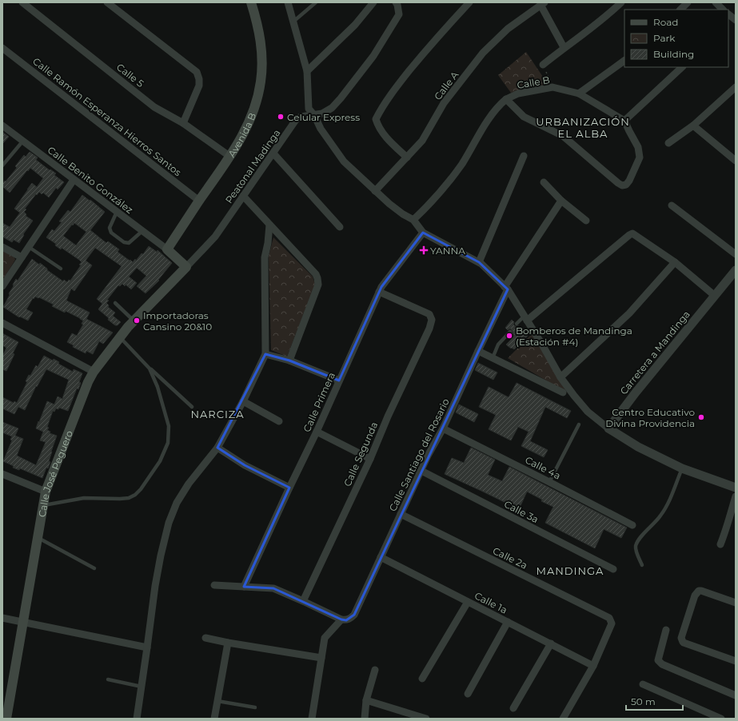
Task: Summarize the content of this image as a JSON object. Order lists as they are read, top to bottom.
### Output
{
  "streets": {
    "main road": ["Avenida B", "Calle José Peguero"],
    "street": [
      "Calle 5",
      "Calle B",
      "Calle A",
      "Calle Ramón Esperanza Hierros Santos",
      "Peatonal Madinga",
      "Calle Benito González",
      "Carretera a Mandinga",
      "Calle Primera",
      "Calle Segunda",
      "Calle Santiago del Rosario",
      "Calle 4a",
      "Calle 3a",
      "Calle 2a",
      "Calle 1a"
    ]
  },
  "crossings": [
    ["Calle 5", "Avenida B"],
    ["Calle Ramón Esperanza Hierros Santos", "Avenida B"],
    ["Avenida B", "Calle Benito González"],
    ["Peatonal Madinga", "Calle José Peguero"],
    ["Calle Primera", "Calle Segunda"],
    ["Calle Santiago del Rosario", "Calle 4a"],
    ["Calle Santiago del Rosario", "Calle 3a"],
    ["Calle Santiago del Rosario", "Calle 2a"],
    ["Calle Santiago del Rosario", "Calle 1a"],
    ["Calle 2a", "Calle 1a"]
  ],
  "districts": ["URBANIZACIÓN EL ALBA", "NARCIZA", "MANDINGA"],
  "places": {
    "other": [
      "Celular Express",
      "Importadoras Cansino 20&10",
      "Bomberos de Mandinga (Estación #4)",
      "Centro Educativo Divina Providencia"
    ],
    "health": ["YANNA"]
  },
  "legend": ["Road", "Park", "Building"],
  "scale_bar": "50 m"
}
